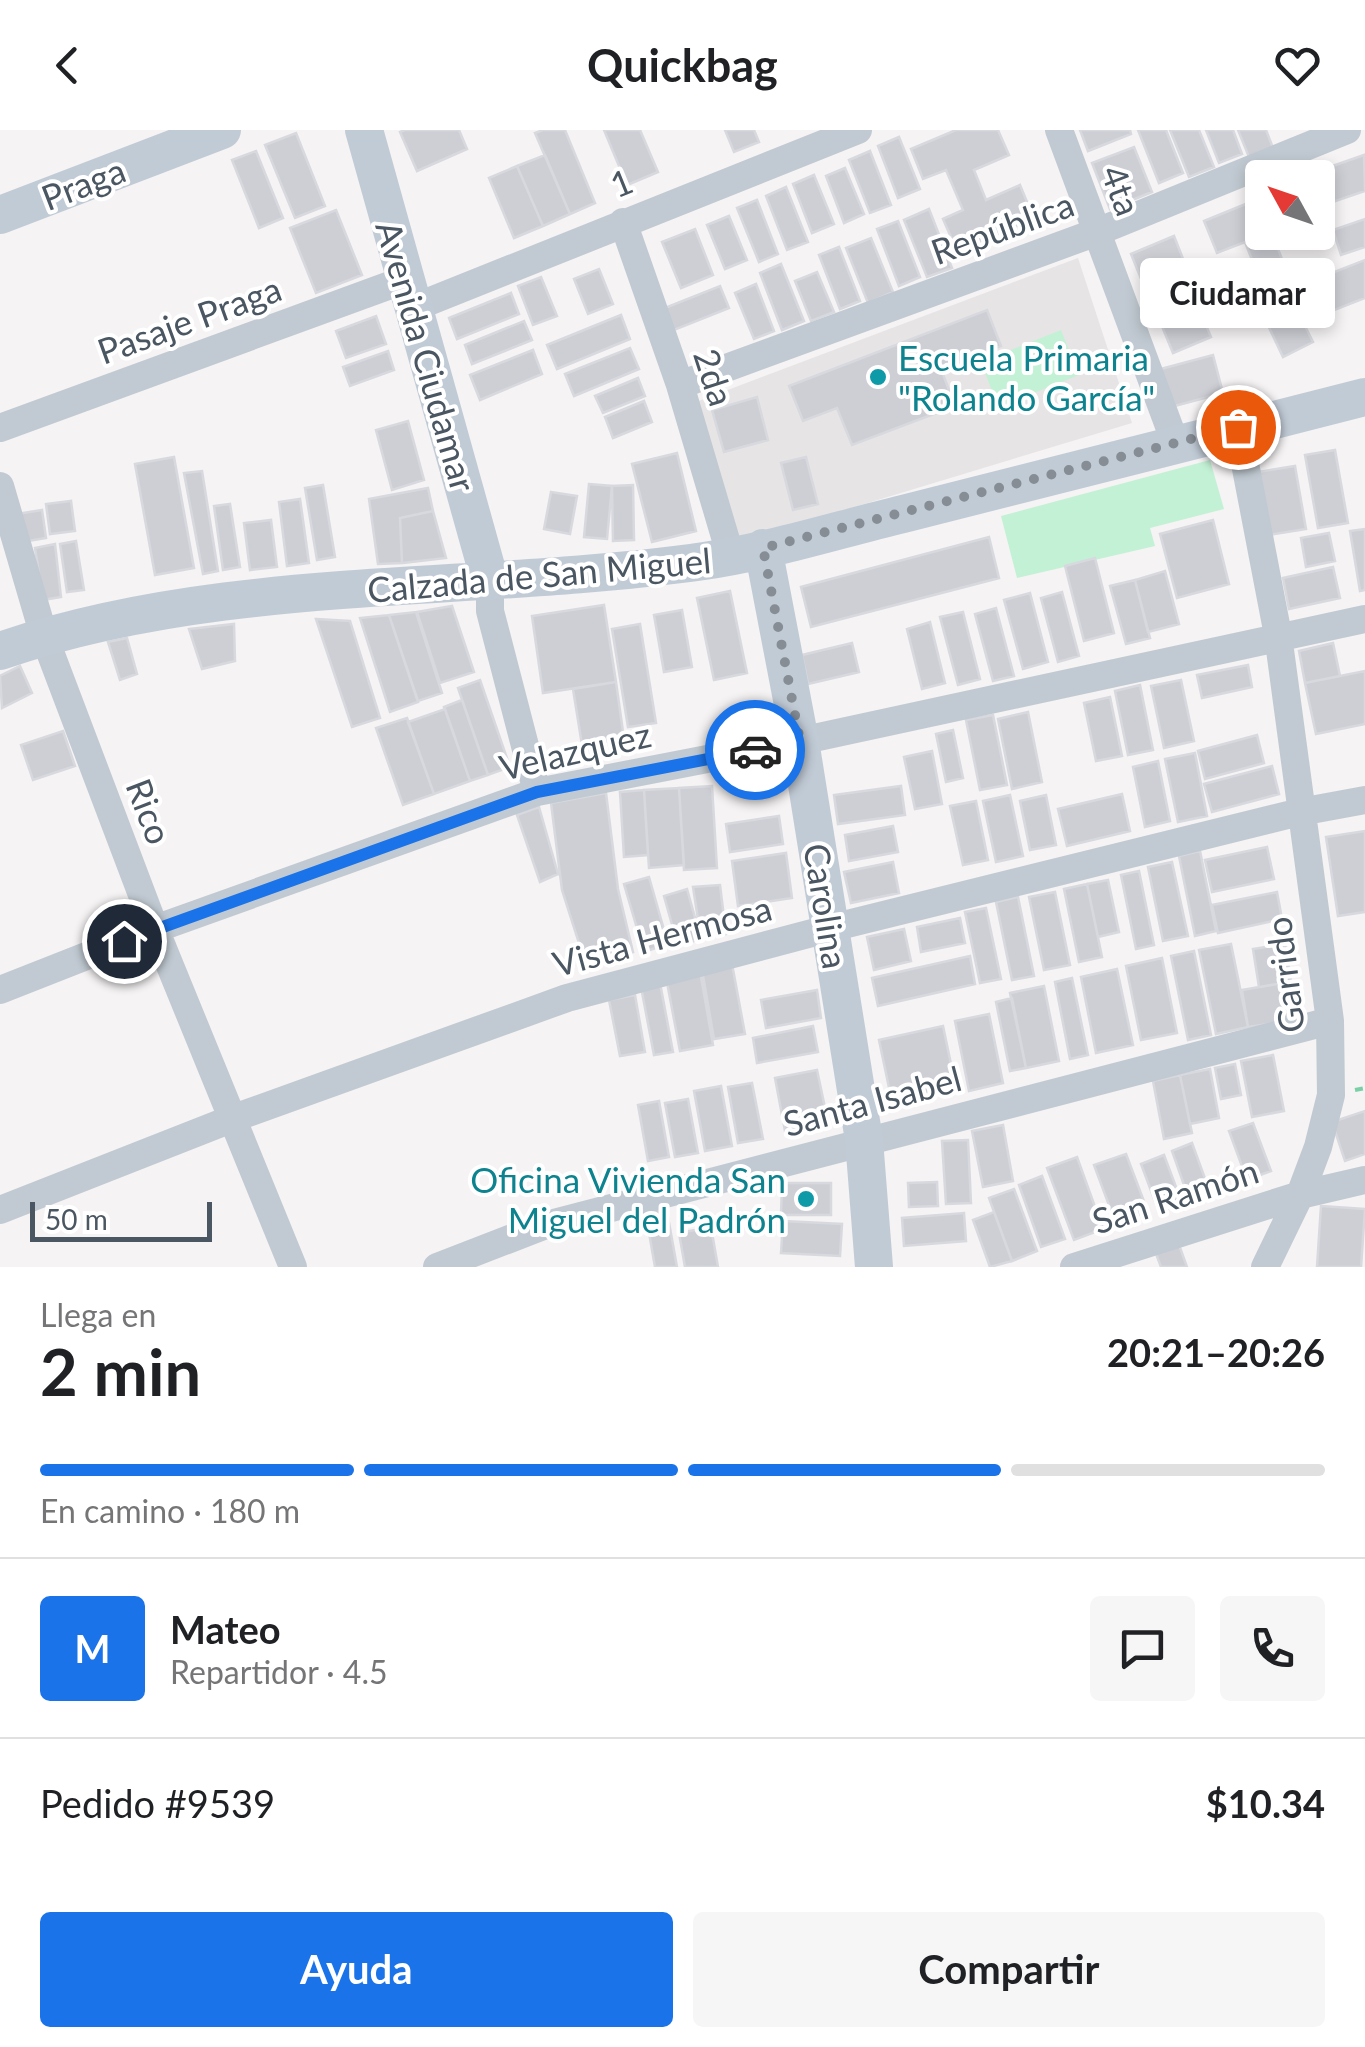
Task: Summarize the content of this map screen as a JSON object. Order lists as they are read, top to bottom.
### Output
{
  "streets": {
    "main road": [
      "Praga",
      "Avenida Ciudamar",
      "Calzada de San Miguel",
      "Carolina"
    ],
    "street": [
      "1",
      "4ta",
      "República",
      "Pasaje Praga",
      "2da",
      "Velazquez",
      "Rico",
      "Vista Hermosa",
      "Garrido",
      "Santa Isabel",
      "San Ramón"
    ]
  },
  "crossings": [
    ["1", "Pasaje Praga"],
    ["1", "Avenida Ciudamar"],
    ["1", "2da"],
    ["4ta", "República"],
    ["4ta", "Calzada de San Miguel"],
    ["República", "2da"],
    ["Pasaje Praga", "Avenida Ciudamar"],
    ["Avenida Ciudamar", "Calzada de San Miguel"],
    ["2da", "Calzada de San Miguel"],
    ["2da", "Carolina"],
    ["Calzada de San Miguel", "Rico"],
    ["Calzada de San Miguel", "Carolina"],
    ["Calzada de San Miguel", "Garrido"],
    ["Velazquez", "Rico"],
    ["Velazquez", "Carolina"],
    ["Velazquez", "Garrido"],
    ["Rico", "Vista Hermosa"],
    ["Carolina", "Vista Hermosa"],
    ["Carolina", "Santa Isabel"],
    ["Vista Hermosa", "Garrido"],
    ["Garrido", "Santa Isabel"],
    ["Garrido", "San Ramón"]
  ],
  "places": ["Escuela Primaria \"Rolando García\"", "Ciudamar", "Oficina Vivienda San Miguel del Padrón"],
  "scale_bar": "50 m",
  "north": "top left",
  "page": {
    "header": "Quickbag",
    "bubble": "Ciudamar",
    "scale": "50 m",
    "heading": ["2 min", "Llega en", "20:21–20:26"],
    "panel": [
      "Mateo",
      "Repartidor · 4.5",
      "Pedido #9539",
      "$10.34"
    ],
    "bar": "En camino · 180 m",
    "round": "M",
    "buttons": ["Ayuda", "Compartir"]
  }
}
